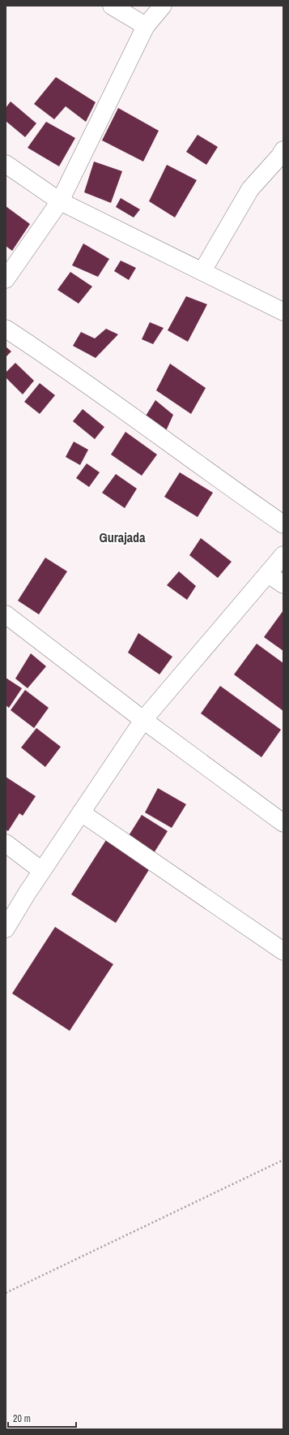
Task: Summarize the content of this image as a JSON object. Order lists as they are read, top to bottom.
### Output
{
  "districts": ["Gurajada"],
  "scale_bar": "20 m"
}
